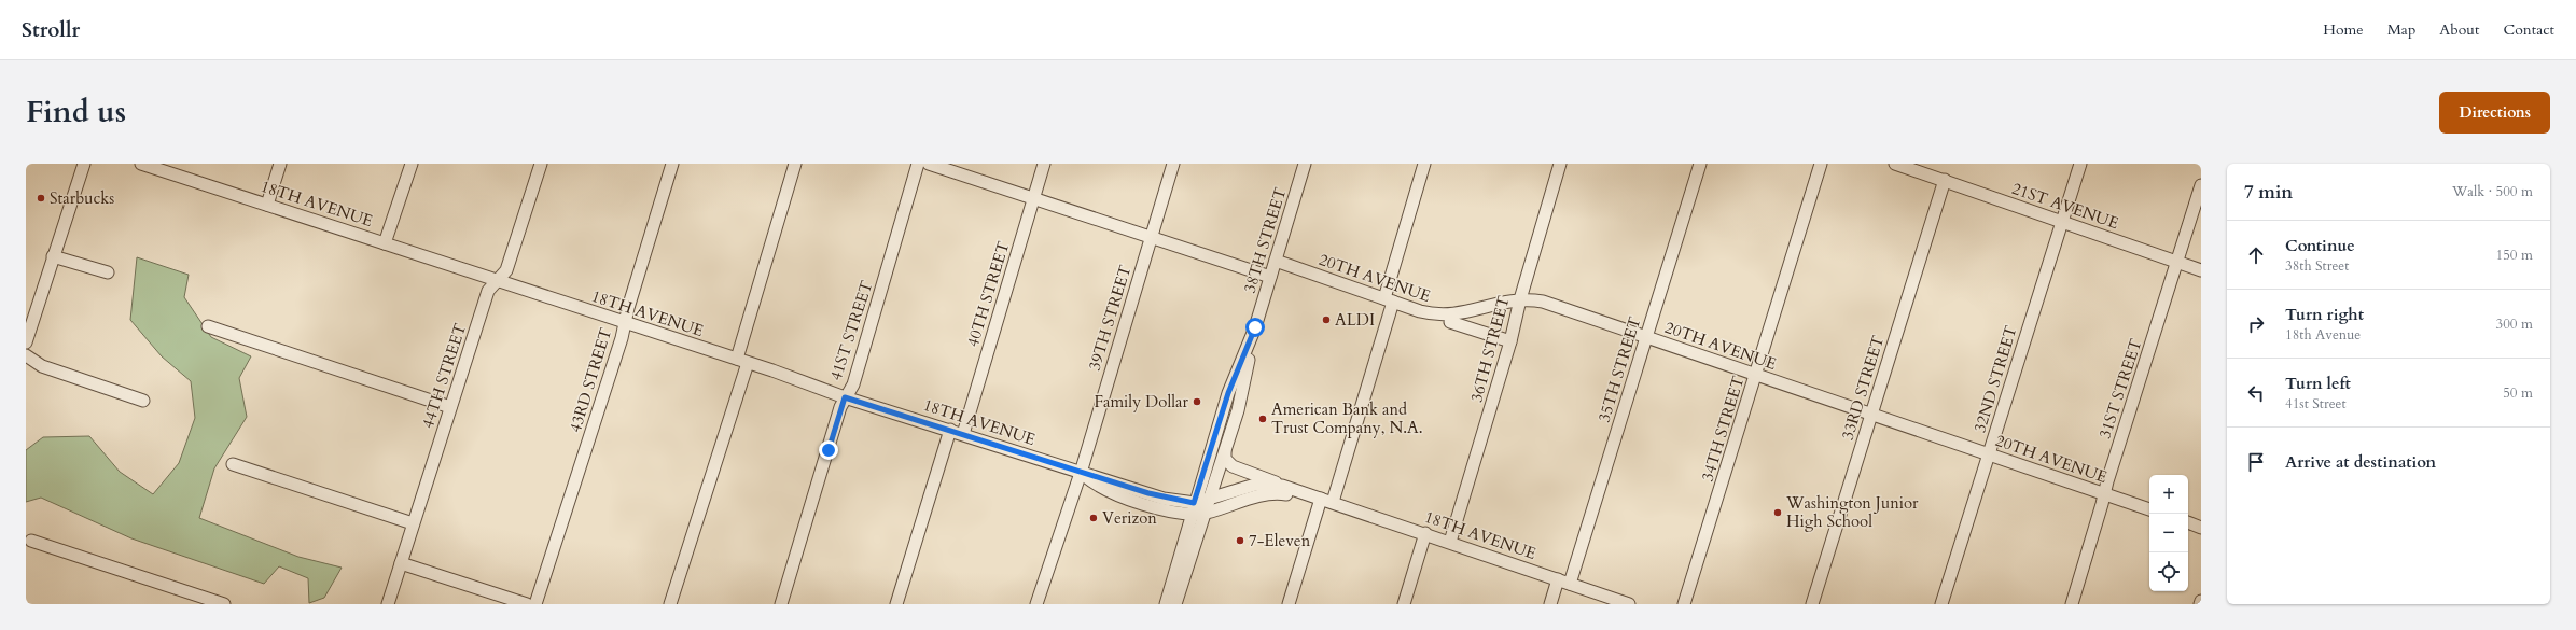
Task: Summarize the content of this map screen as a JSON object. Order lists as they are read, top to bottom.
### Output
{
  "streets": {
    "street": [
      "18TH AVENUE",
      "21ST AVENUE",
      "38TH STREET",
      "20TH AVENUE",
      "40TH STREET",
      "39TH STREET",
      "41ST STREET",
      "36TH STREET",
      "35TH STREET",
      "44TH STREET",
      "32ND STREET",
      "43RD STREET",
      "33RD STREET",
      "31ST STREET",
      "34TH STREET"
    ]
  },
  "crossings": [
    ["18TH AVENUE", "38TH STREET"],
    ["18TH AVENUE", "40TH STREET"],
    ["18TH AVENUE", "39TH STREET"],
    ["18TH AVENUE", "41ST STREET"],
    ["18TH AVENUE", "36TH STREET"],
    ["18TH AVENUE", "35TH STREET"],
    ["18TH AVENUE", "44TH STREET"],
    ["18TH AVENUE", "43RD STREET"],
    ["21ST AVENUE", "32ND STREET"],
    ["21ST AVENUE", "33RD STREET"],
    ["21ST AVENUE", "31ST STREET"],
    ["38TH STREET", "20TH AVENUE"],
    ["20TH AVENUE", "36TH STREET"],
    ["20TH AVENUE", "35TH STREET"],
    ["20TH AVENUE", "32ND STREET"],
    ["20TH AVENUE", "33RD STREET"],
    ["20TH AVENUE", "31ST STREET"],
    ["20TH AVENUE", "34TH STREET"]
  ],
  "places": [
    "Starbucks",
    "ALDI",
    "Family Dollar",
    "American Bank and Trust Company, N.A.",
    "Washington Junior High School",
    "Verizon",
    "7-Eleven"
  ],
  "page": {
    "header": "Strollr",
    "nav": [
      "Home",
      "Map",
      "About",
      "Contact"
    ],
    "title": "Find us",
    "buttons": "Directions",
    "heading": ["7 min", "Walk · 500 m"],
    "list": [
      ["Continue", "38th Street", "150 m"],
      ["Turn right", "18th Avenue", "300 m"],
      ["Turn left", "41st Street", "50 m"],
      "Arrive at destination"
    ],
    "map_buttons": ["+", "−"]
  }
}
